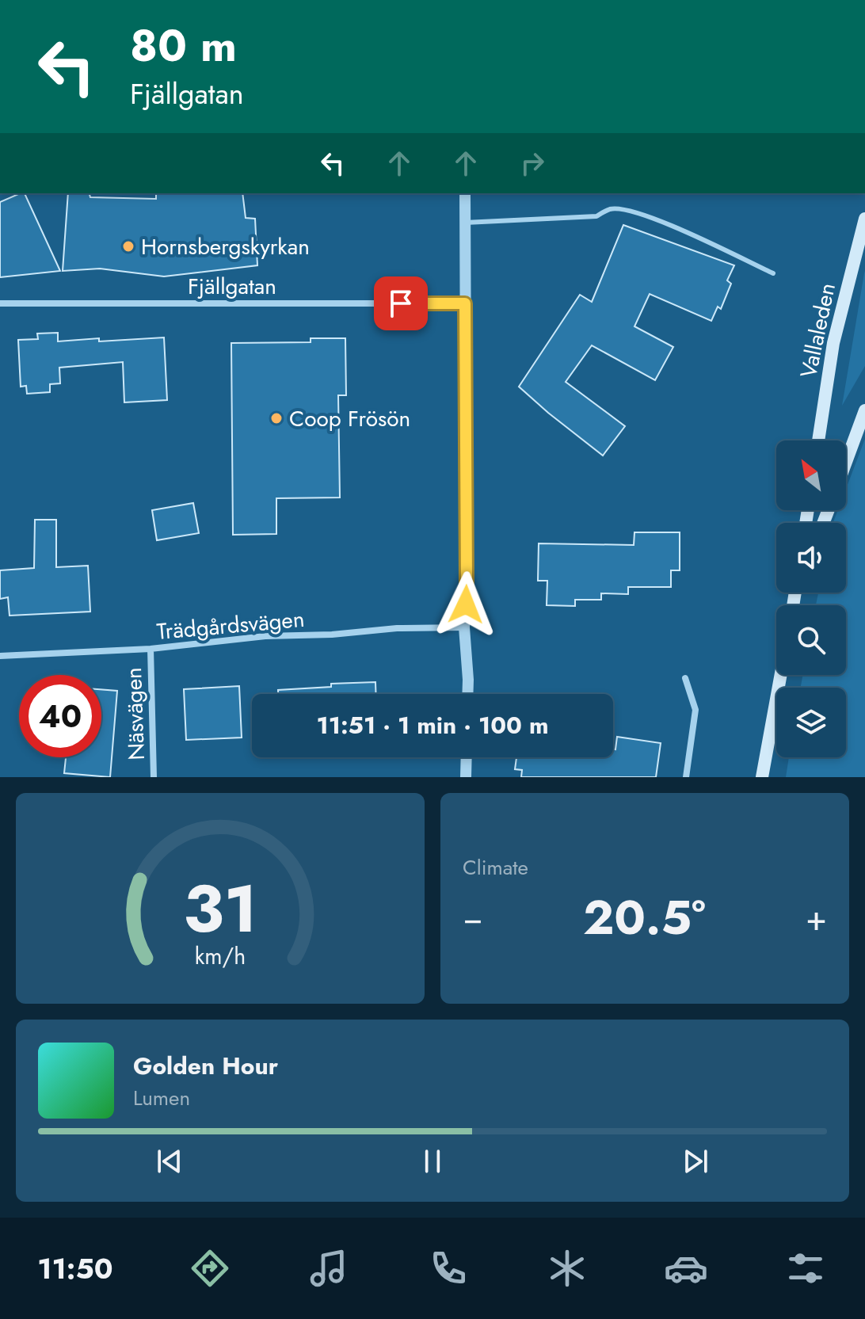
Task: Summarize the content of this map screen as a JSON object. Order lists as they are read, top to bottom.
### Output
{
  "streets": {
    "main road": ["Vallaleden"],
    "street": ["Fjällgatan", "Trädgårdsvägen", "Näsvägen"]
  },
  "crossings": [
    ["Trädgårdsvägen", "Näsvägen"]
  ],
  "places": ["Hornsbergskyrkan", "Coop Frösön"],
  "north": "top left",
  "page": {
    "turn": ["80 m", "Fjällgatan"],
    "limit": "40",
    "trip": "11:51 · 1 min · 100 m",
    "tile": "Climate",
    "heat": ["−", "20.5°", "+"],
    "song": ["Golden Hour", "Lumen"],
    "tabs": "11:50",
    "gauge": ["31", "km/h"]
  }
}
